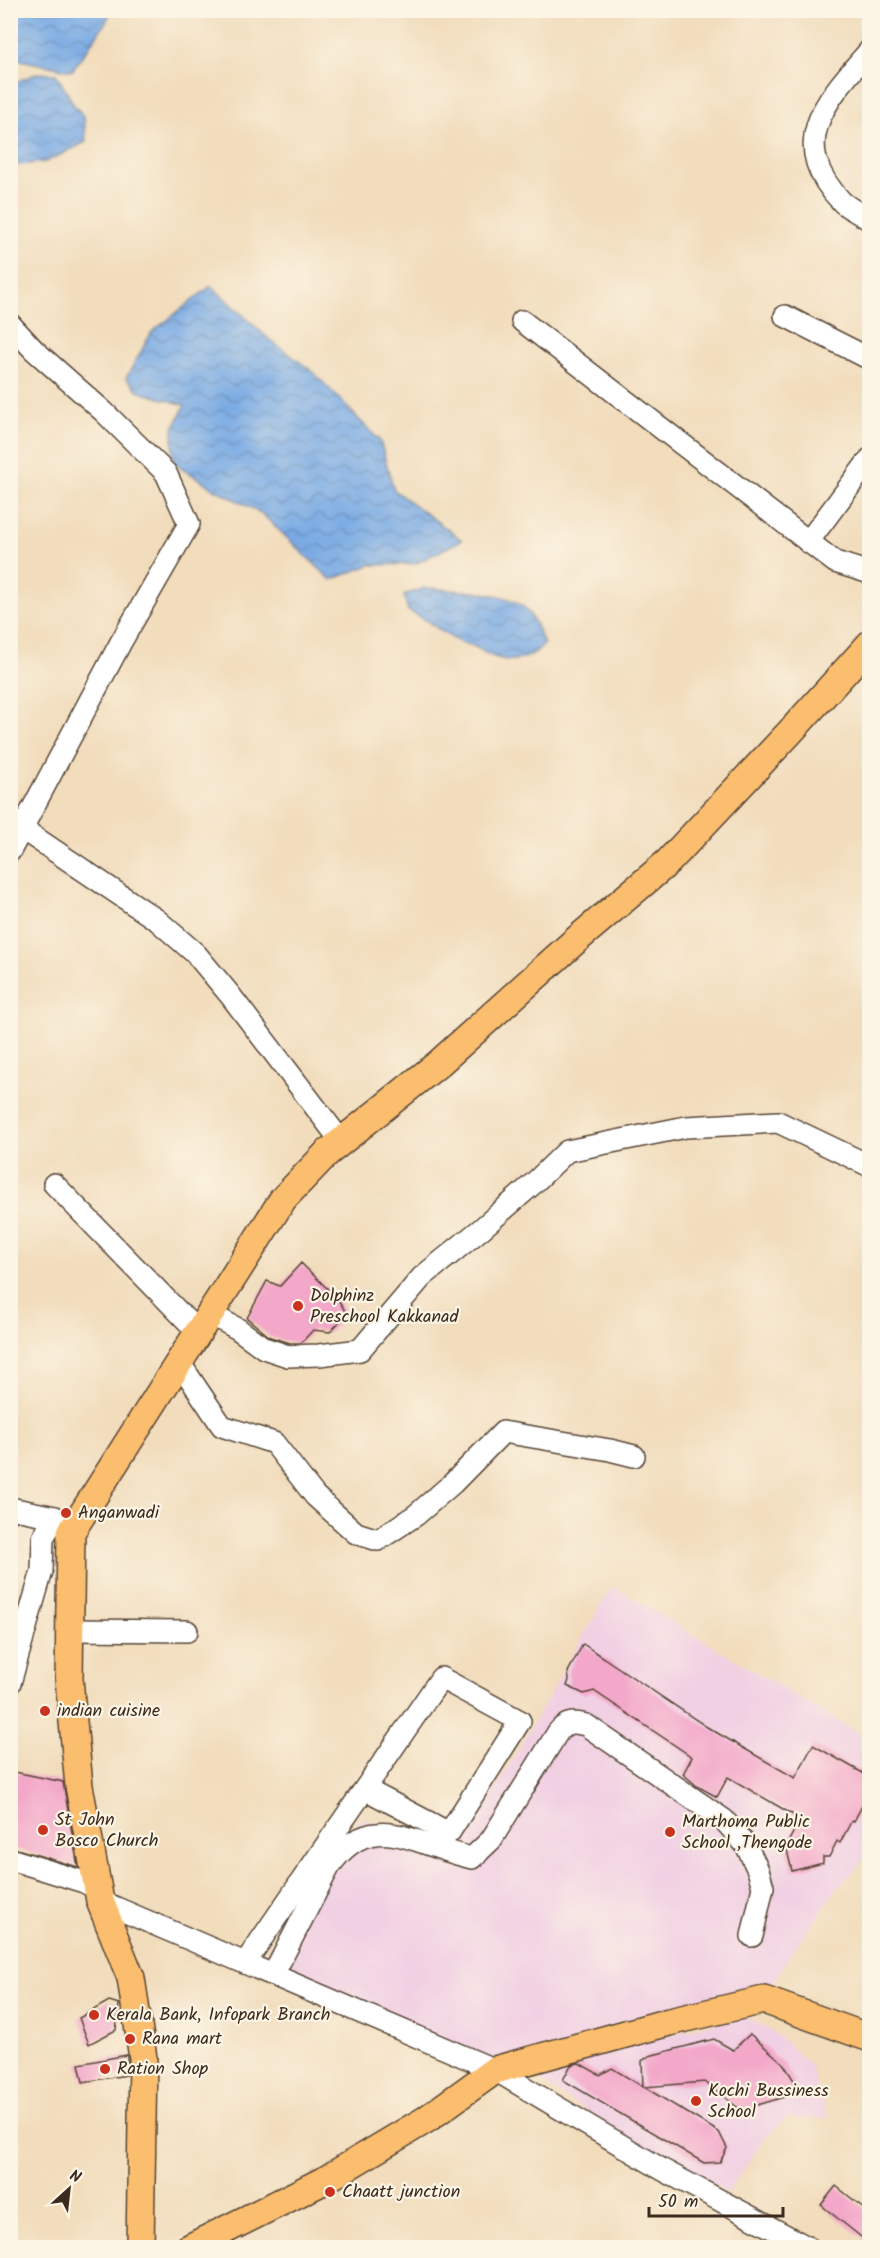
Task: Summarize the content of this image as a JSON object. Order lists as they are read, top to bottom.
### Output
{
  "places": [
    "Dolphinz Preschool Kakkanad",
    "Anganwadi",
    "indian cuisine",
    "St John Bosco Church",
    "Marthoma Public School ,Thengode",
    "Kerala Bank, Infopark Branch",
    "Rana mart",
    "Ration Shop",
    "Kochi Bussiness School",
    "Chaatt junction"
  ],
  "scale_bar": "50 m",
  "north": "top right"
}
